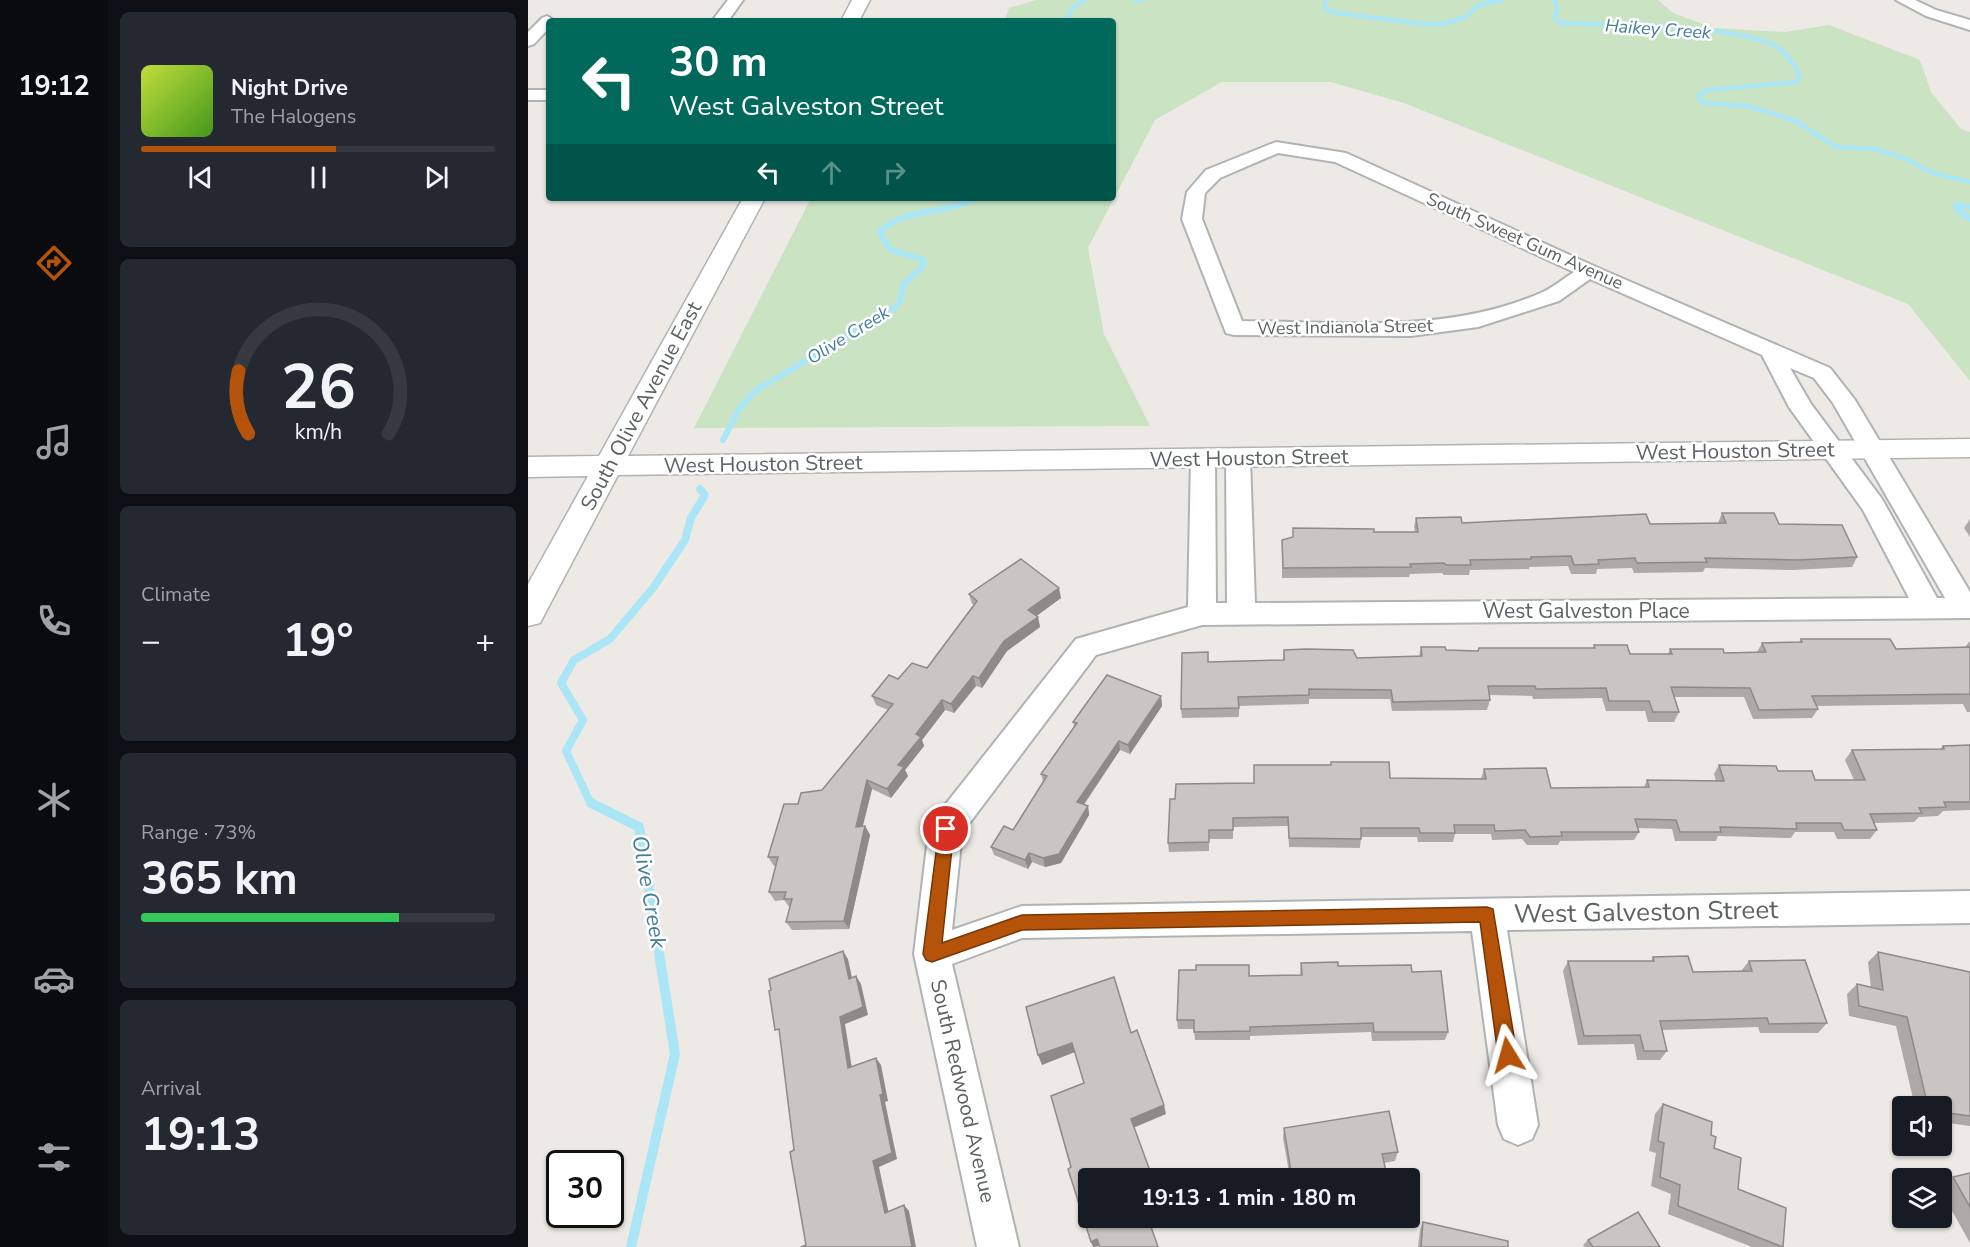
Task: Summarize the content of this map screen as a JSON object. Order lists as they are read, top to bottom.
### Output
{
  "streets": {
    "main road": ["South Olive Avenue East", "West Houston Street"],
    "street": [
      "South Sweet Gum Avenue",
      "West Indianola Street",
      "West Galveston Place",
      "West Galveston Street",
      "South Redwood Avenue"
    ]
  },
  "crossings": [
    ["South Sweet Gum Avenue", "West Indianola Street"],
    ["South Sweet Gum Avenue", "West Houston Street"],
    ["South Sweet Gum Avenue", "West Galveston Place"],
    ["South Olive Avenue East", "West Houston Street"],
    ["West Galveston Place", "South Redwood Avenue"],
    ["West Galveston Street", "South Redwood Avenue"]
  ],
  "water": ["Haikey Creek", "Olive Creek"],
  "page": {
    "tabs": "19:12",
    "turn": ["30 m", "West Galveston Street"],
    "song": ["Night Drive", "The Halogens"],
    "tile": [
      "Climate",
      ["Range · 73%", "365 km"],
      ["Arrival", "19:13"]
    ],
    "heat": ["−", "19°", "+"],
    "limit": "30",
    "trip": "19:13 · 1 min · 180 m",
    "gauge": ["26", "km/h"]
  }
}
